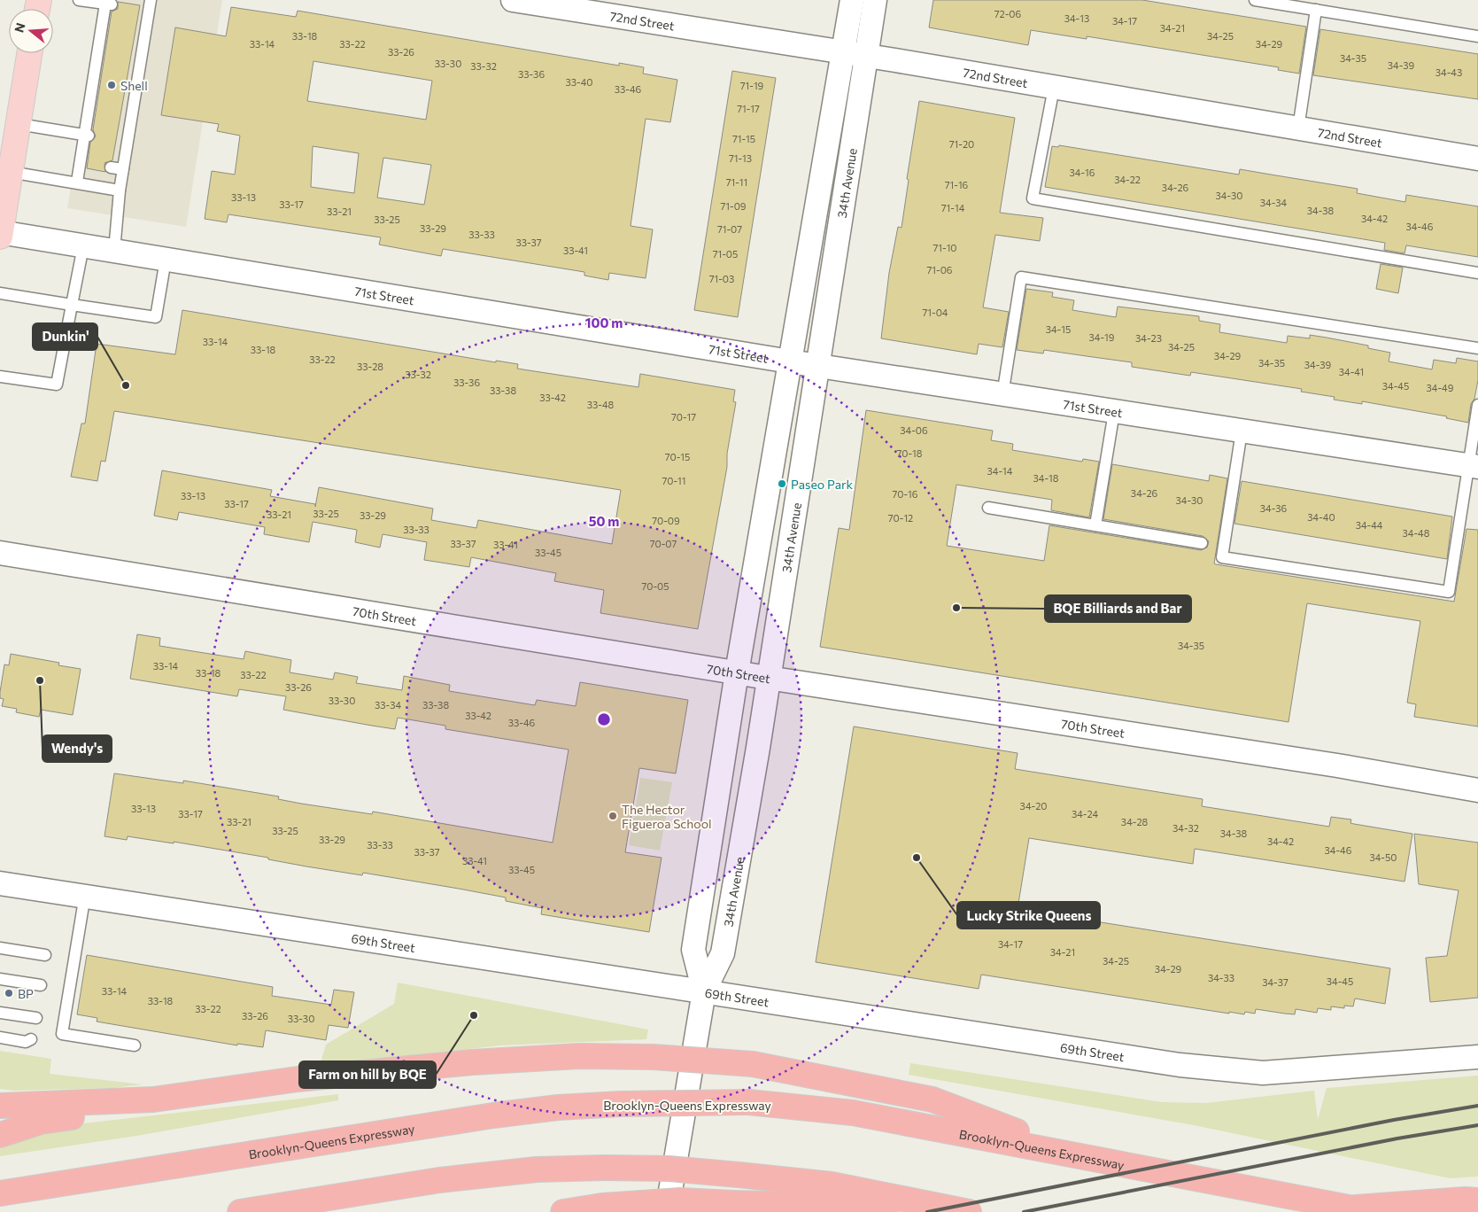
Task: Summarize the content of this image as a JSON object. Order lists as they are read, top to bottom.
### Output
{
  "streets": {
    "highway": ["Brooklyn-Queens Expressway"],
    "street": [
      "72nd Street",
      "34th Avenue",
      "71st Street",
      "70th Street",
      "69th Street"
    ]
  },
  "crossings": [
    ["72nd Street", "34th Avenue"],
    ["34th Avenue", "71st Street"],
    ["34th Avenue", "70th Street"],
    ["34th Avenue", "69th Street"]
  ],
  "places": [
    "Shell",
    "Dunkin'",
    "Paseo Park",
    "BQE Billiards and Bar",
    "Wendy's",
    "The Hector Figueroa School",
    "Lucky Strike Queens",
    "BP",
    "Farm on hill by BQE"
  ],
  "house_numbers": [
    "72-06",
    "34-13",
    "34-17",
    "34-21",
    "33-18",
    "34-25",
    "33-14",
    "33-22",
    "34-29",
    "33-26",
    "34-35",
    "33-30",
    "34-39",
    "33-32",
    "34-43",
    "33-36",
    "33-40",
    "71-19",
    "33-46",
    "71-17",
    "71-15",
    "71-20",
    "71-13",
    "34-16",
    "34-22",
    "71-11",
    "71-16",
    "34-26",
    "34-30",
    "33-13",
    "34-34",
    "33-17",
    "71-09",
    "71-14",
    "34-38",
    "33-21",
    "34-42",
    "33-25",
    "34-46",
    "33-29",
    "71-07",
    "33-33",
    "33-37",
    "71-10",
    "33-41",
    "71-05",
    "71-06",
    "71-03",
    "71-04",
    "34-15",
    "34-19",
    "34-23",
    "33-14",
    "34-25",
    "33-18",
    "34-29",
    "33-22",
    "34-35",
    "34-39",
    "33-28",
    "34-41",
    "33-32",
    "33-36",
    "34-45",
    "34-49",
    "33-38",
    "33-42",
    "33-48",
    "70-17",
    "34-06",
    "70-18",
    "70-15",
    "34-14",
    "34-18",
    "70-11",
    "34-26",
    "70-16",
    "33-13",
    "34-30",
    "33-17",
    "34-36",
    "33-25",
    "33-21",
    "33-29",
    "34-40",
    "70-12",
    "70-09",
    "34-44",
    "33-33",
    "34-48",
    "33-37",
    "70-07",
    "33-41",
    "33-45",
    "70-05",
    "34-35",
    "33-14",
    "33-18",
    "33-22",
    "33-26",
    "33-30",
    "33-34",
    "33-38",
    "33-42",
    "33-46",
    "34-20",
    "33-13",
    "33-17",
    "34-24",
    "33-21",
    "34-28",
    "34-32",
    "33-25",
    "34-38",
    "33-29",
    "34-42",
    "33-33",
    "34-46",
    "33-37",
    "34-50",
    "33-41",
    "33-45",
    "34-17",
    "34-21",
    "34-25",
    "34-29",
    "34-33",
    "34-45",
    "34-37",
    "33-14",
    "33-18",
    "33-22",
    "33-26",
    "33-30"
  ],
  "north": "left",
  "rings": ["100 m", "50 m"]
}
